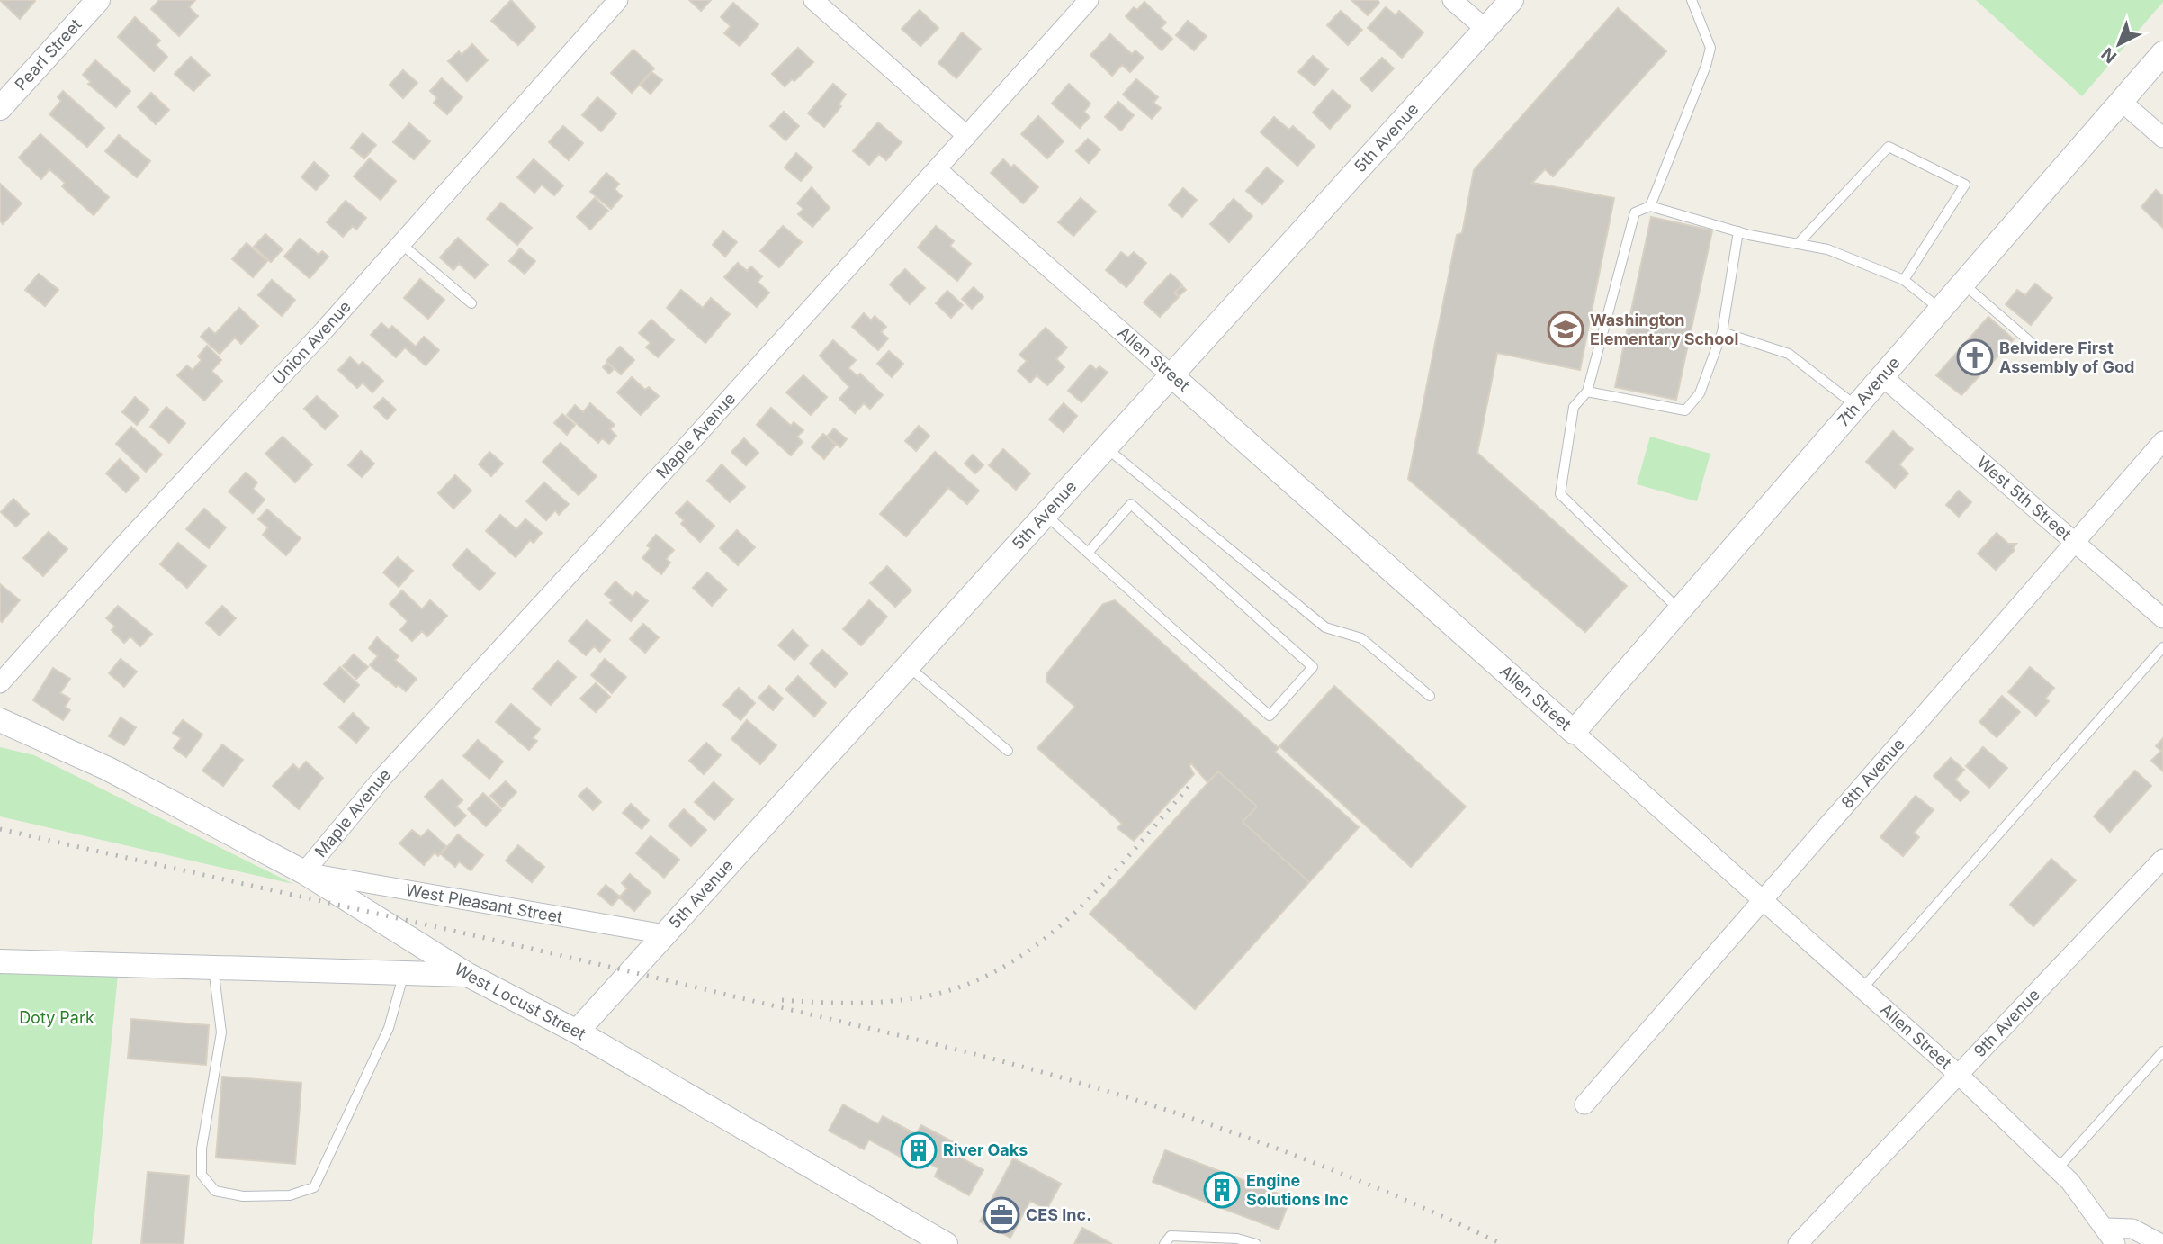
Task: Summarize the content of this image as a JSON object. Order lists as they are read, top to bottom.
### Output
{
  "streets": {
    "street": [
      "Pearl Street",
      "5th Avenue",
      "Union Avenue",
      "Allen Street",
      "7th Avenue",
      "Maple Avenue",
      "West 5th Street",
      "8th Avenue",
      "West Pleasant Street",
      "West Locust Street",
      "9th Avenue"
    ]
  },
  "crossings": [
    ["5th Avenue", "Allen Street"],
    ["5th Avenue", "West Pleasant Street"],
    ["5th Avenue", "West Locust Street"],
    ["Allen Street", "7th Avenue"],
    ["Allen Street", "Maple Avenue"],
    ["Allen Street", "8th Avenue"],
    ["Allen Street", "9th Avenue"],
    ["7th Avenue", "West 5th Street"],
    ["Maple Avenue", "West Pleasant Street"],
    ["West 5th Street", "8th Avenue"],
    ["West Pleasant Street", "West Locust Street"]
  ],
  "parks": ["Doty Park"],
  "places": {
    "school or university": ["Washington Elementary School"],
    "church": ["Belvidere First Assembly of God"],
    "building": ["River Oaks", "Engine Solutions Inc"],
    "office": ["CES Inc."]
  },
  "north": "bottom left"
}
